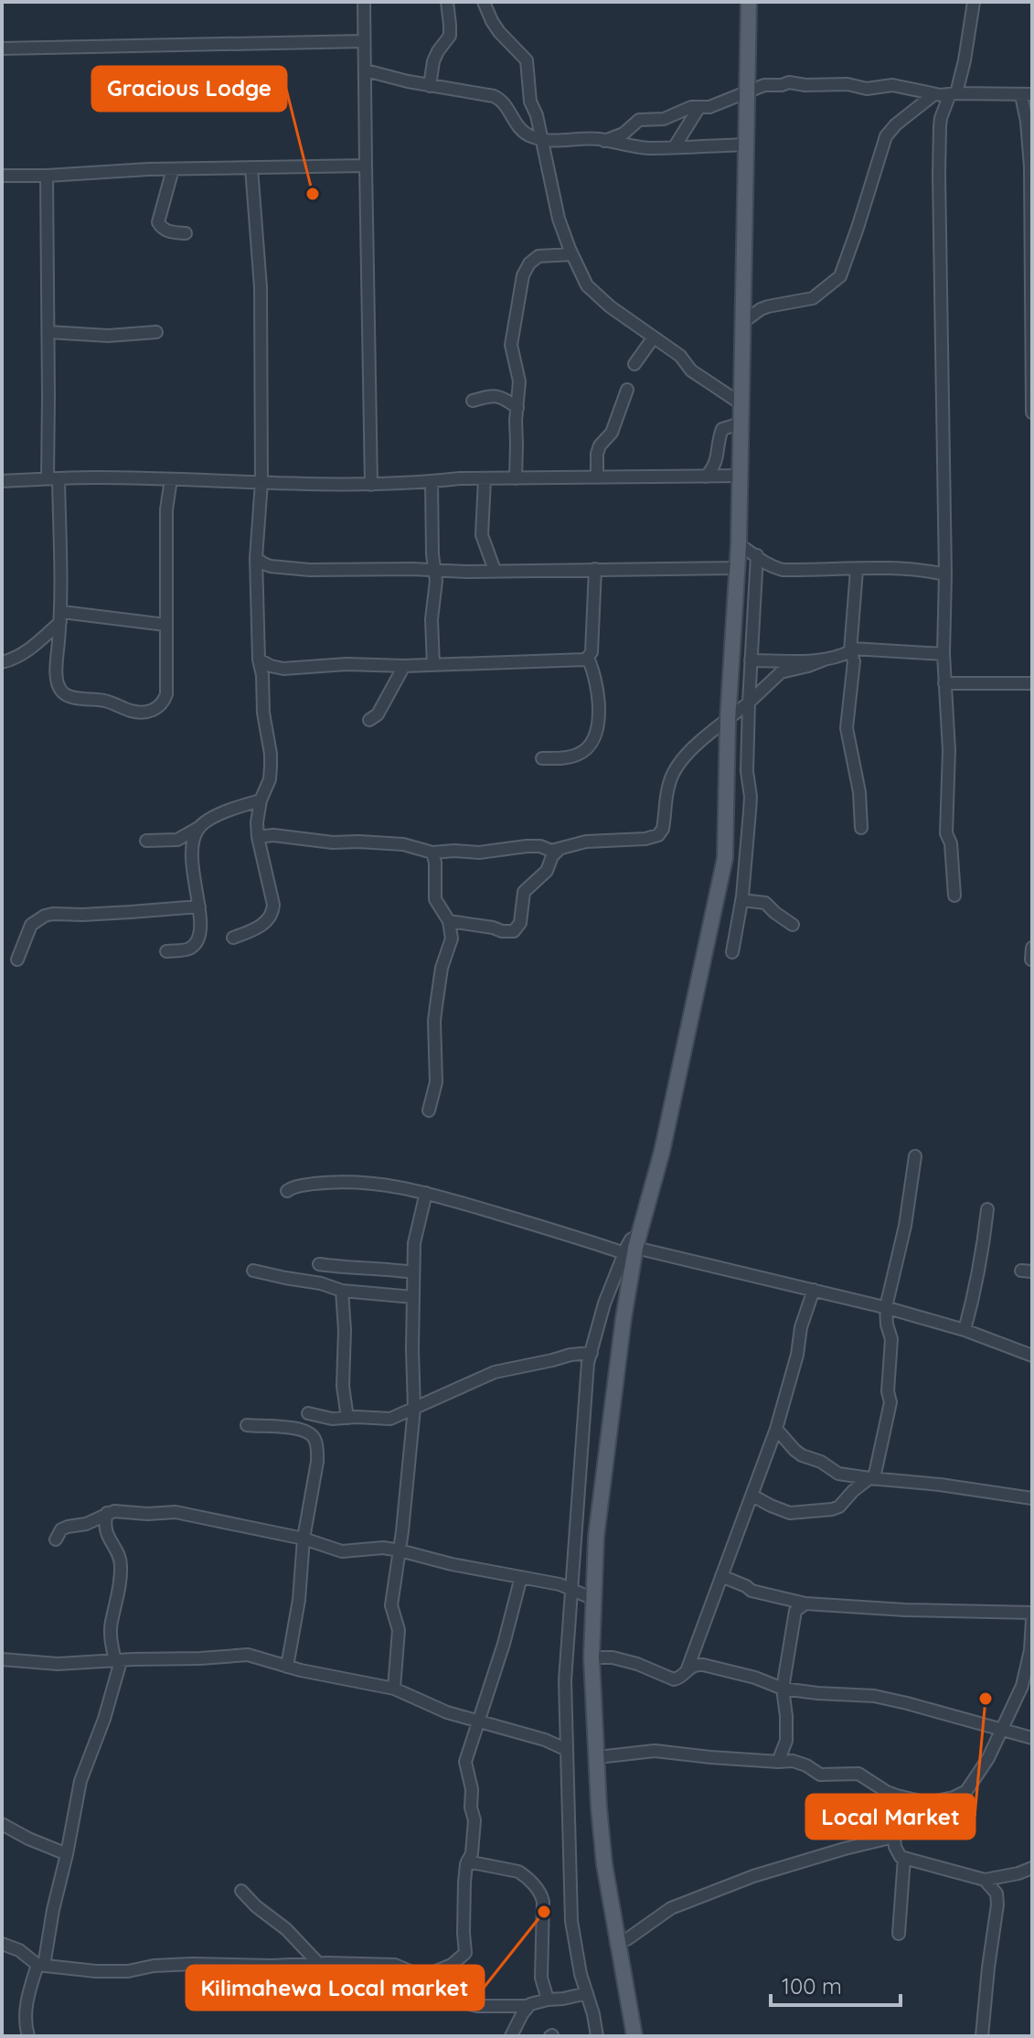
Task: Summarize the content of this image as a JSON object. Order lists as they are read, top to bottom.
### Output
{
  "places": ["Gracious Lodge", "Local Market", "Kilimahewa Local market"],
  "scale_bar": "100 m"
}
